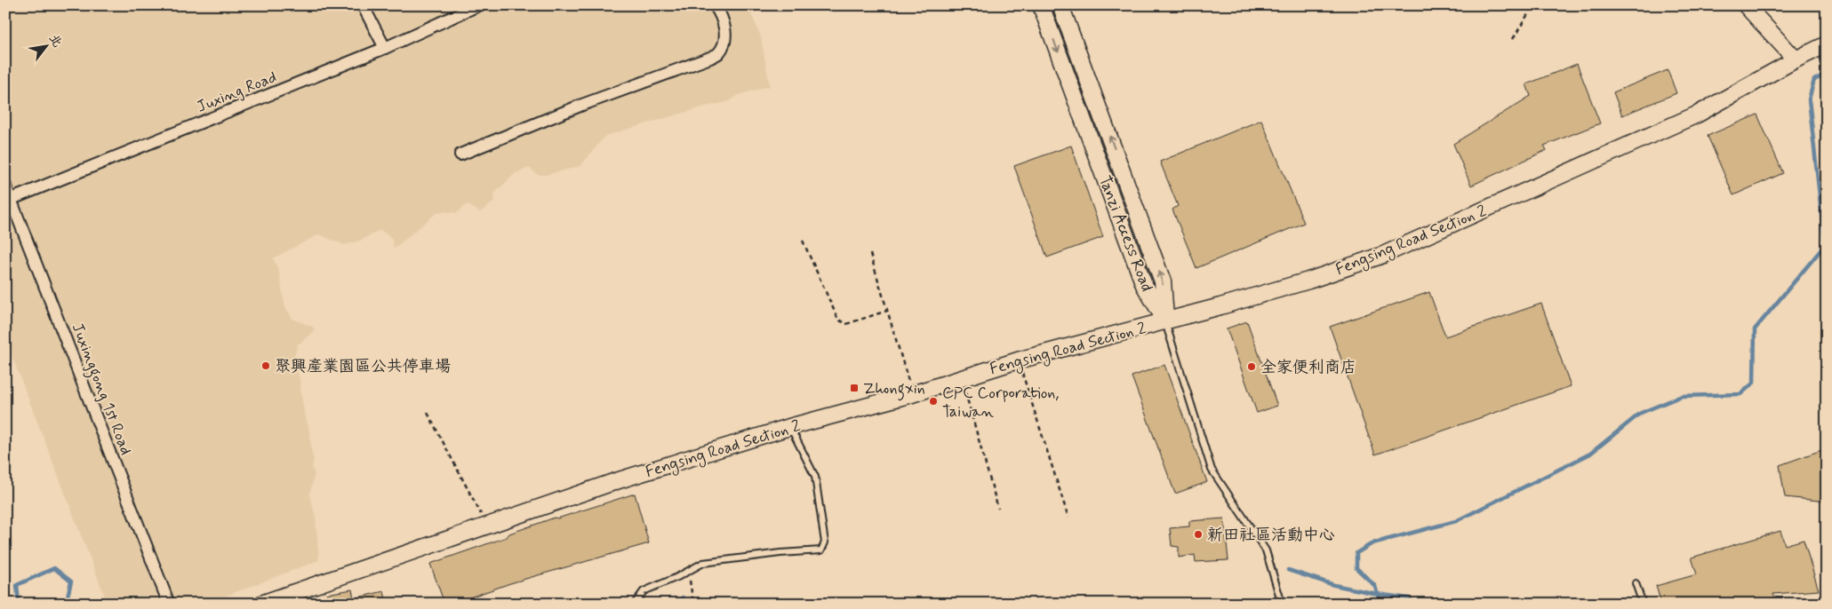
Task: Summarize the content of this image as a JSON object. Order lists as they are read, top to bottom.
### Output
{
  "streets": {
    "street": [
      "Juxing Road",
      "Tanzi Access Road",
      "Fengsing Road Section 2",
      "Juxinggong 1st Road"
    ]
  },
  "crossings": [
    ["Juxing Road", "Juxinggong 1st Road"],
    ["Tanzi Access Road", "Fengsing Road Section 2"]
  ],
  "places": {
    "other": [
      "聚興產業園區公共停車場",
      "全家便利商店",
      "CPC Corporation, Taiwan",
      "新田社區活動中心"
    ],
    "transit": ["Zhongxin"]
  },
  "north": "top right"
}
